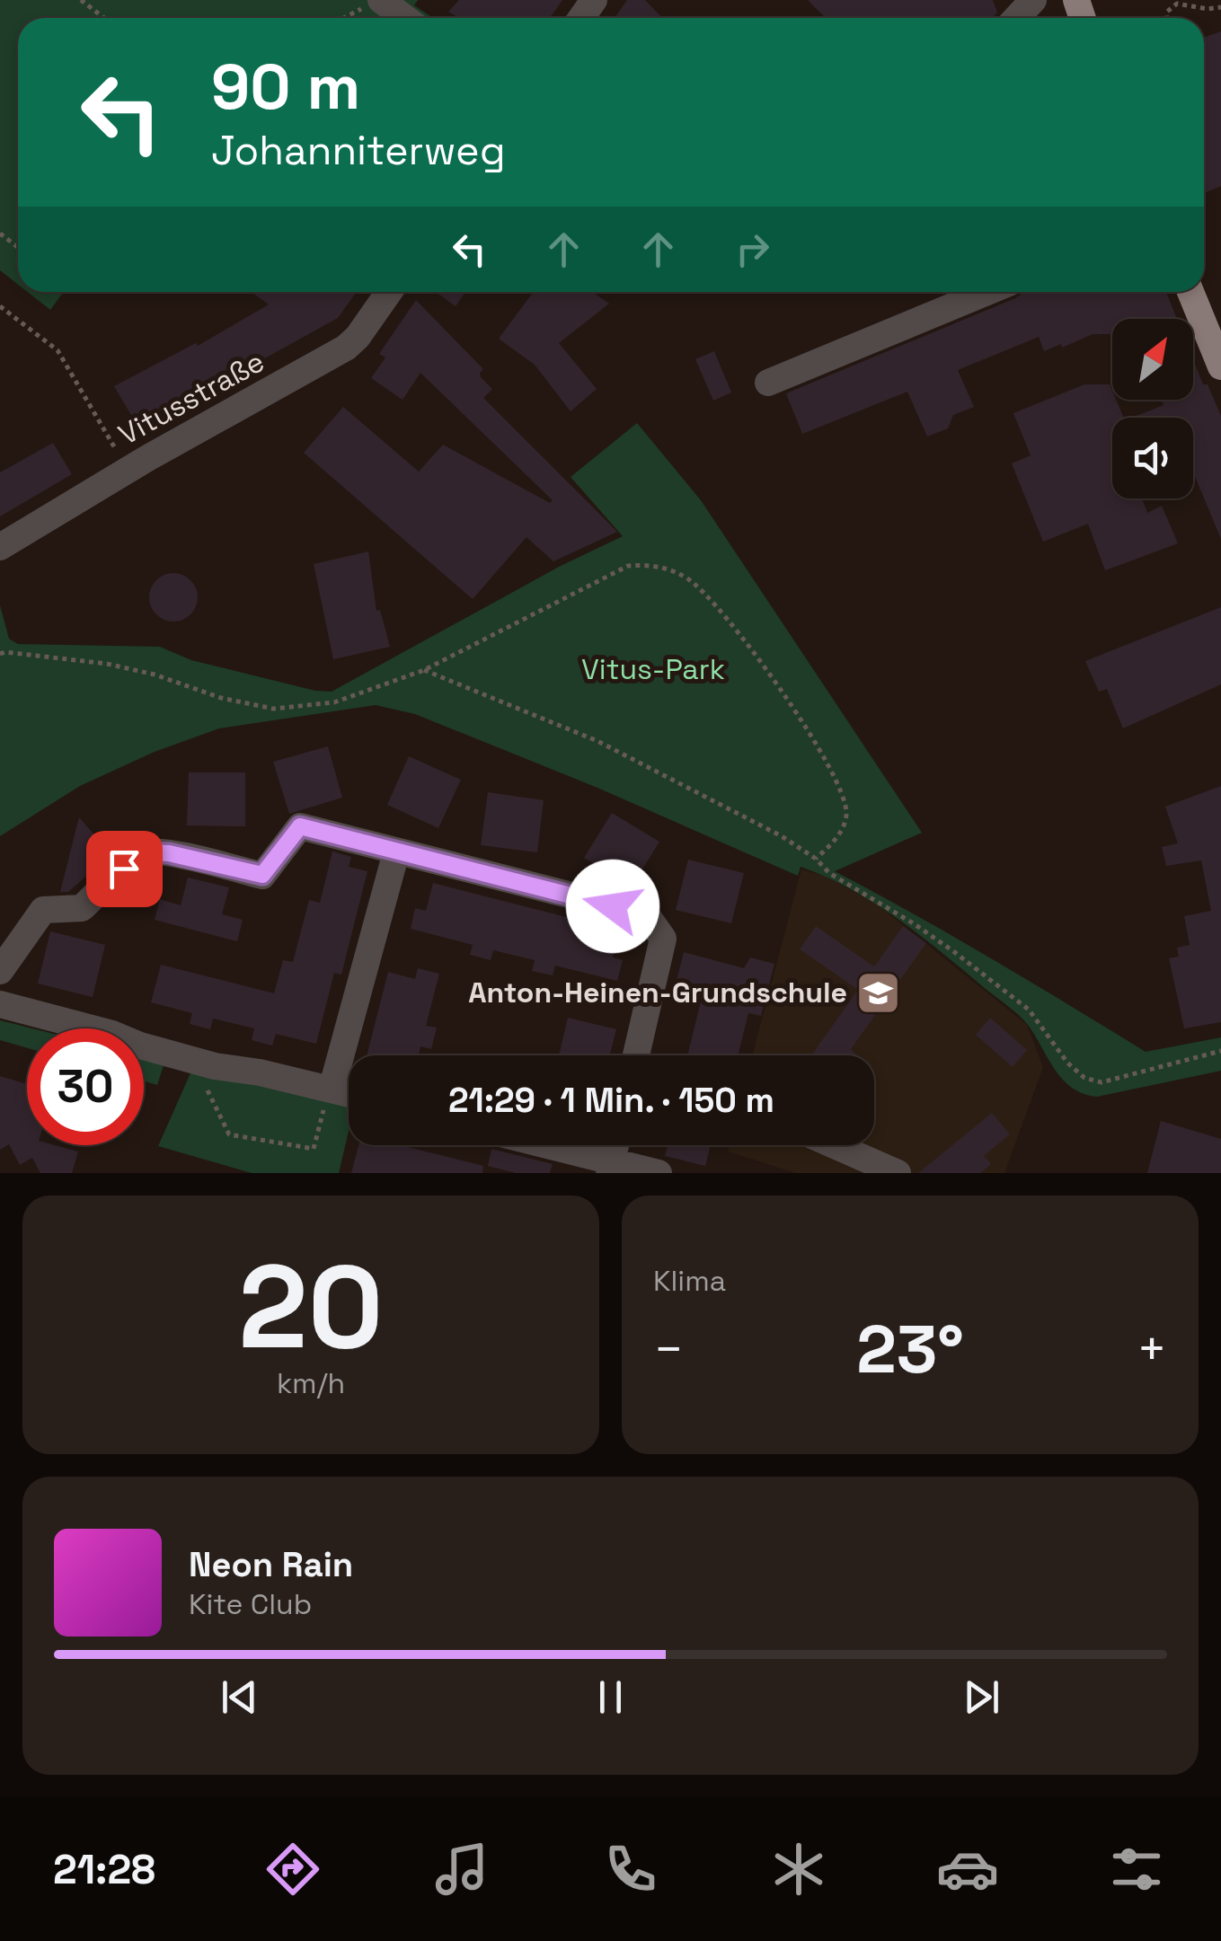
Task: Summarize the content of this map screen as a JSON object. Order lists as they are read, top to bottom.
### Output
{
  "streets": {
    "street": ["Vitusstraße"]
  },
  "parks": ["Vitus-Park"],
  "places": {
    "school or university": ["Anton-Heinen-Grundschule"]
  },
  "north": "top right",
  "page": {
    "turn": ["90 m", "Johanniterweg"],
    "limit": "30",
    "trip": "21:29 · 1 Min. · 150 m",
    "tile": [
      ["20", "km/h"],
      "Klima"
    ],
    "heat": ["−", "23°", "+"],
    "song": ["Neon Rain", "Kite Club"],
    "tabs": "21:28"
  }
}
